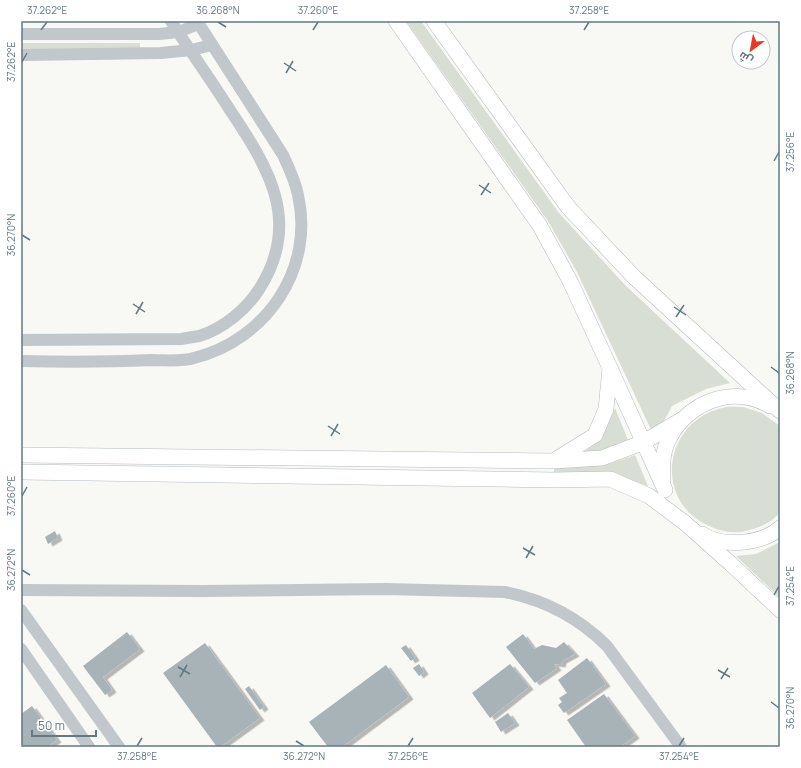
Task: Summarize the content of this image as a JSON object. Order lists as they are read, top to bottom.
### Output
{
  "scale_bar": "50 m",
  "north": "bottom left",
  "coordinates": [
    "37.262°E",
    "36.268°N",
    "37.260°E",
    "37.258°E",
    "37.256°E",
    "36.270°N",
    "36.272°N",
    "37.254°E"
  ]
}
